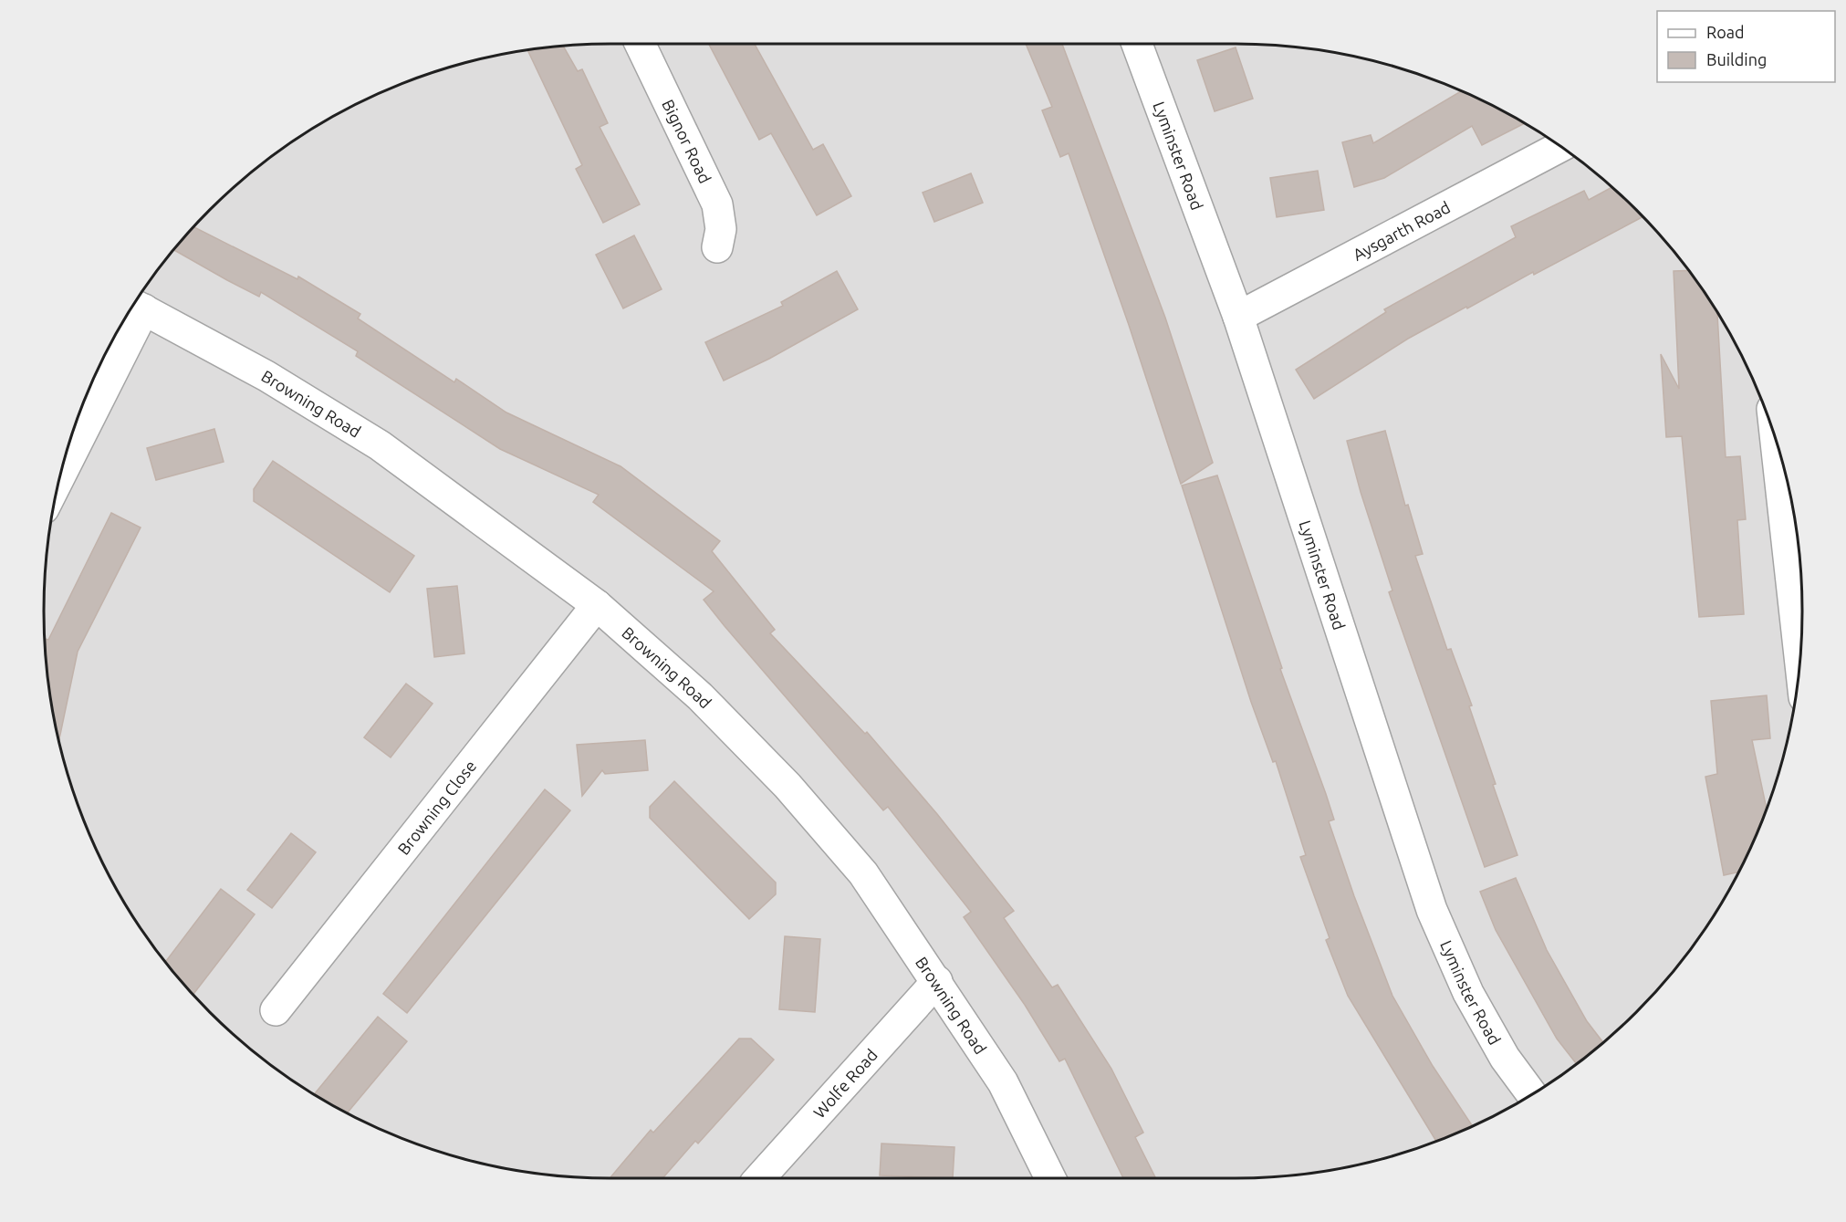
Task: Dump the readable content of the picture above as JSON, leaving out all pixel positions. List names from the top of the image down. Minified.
{"streets":{"street":["Bignor Road","Lyminster Road","Aysgarth Road","Browning Road","Browning Close","Wolfe Road"]},"crossings":[["Lyminster Road","Aysgarth Road"],["Browning Road","Browning Close"],["Browning Road","Wolfe Road"]],"legend":["Road","Building"]}
